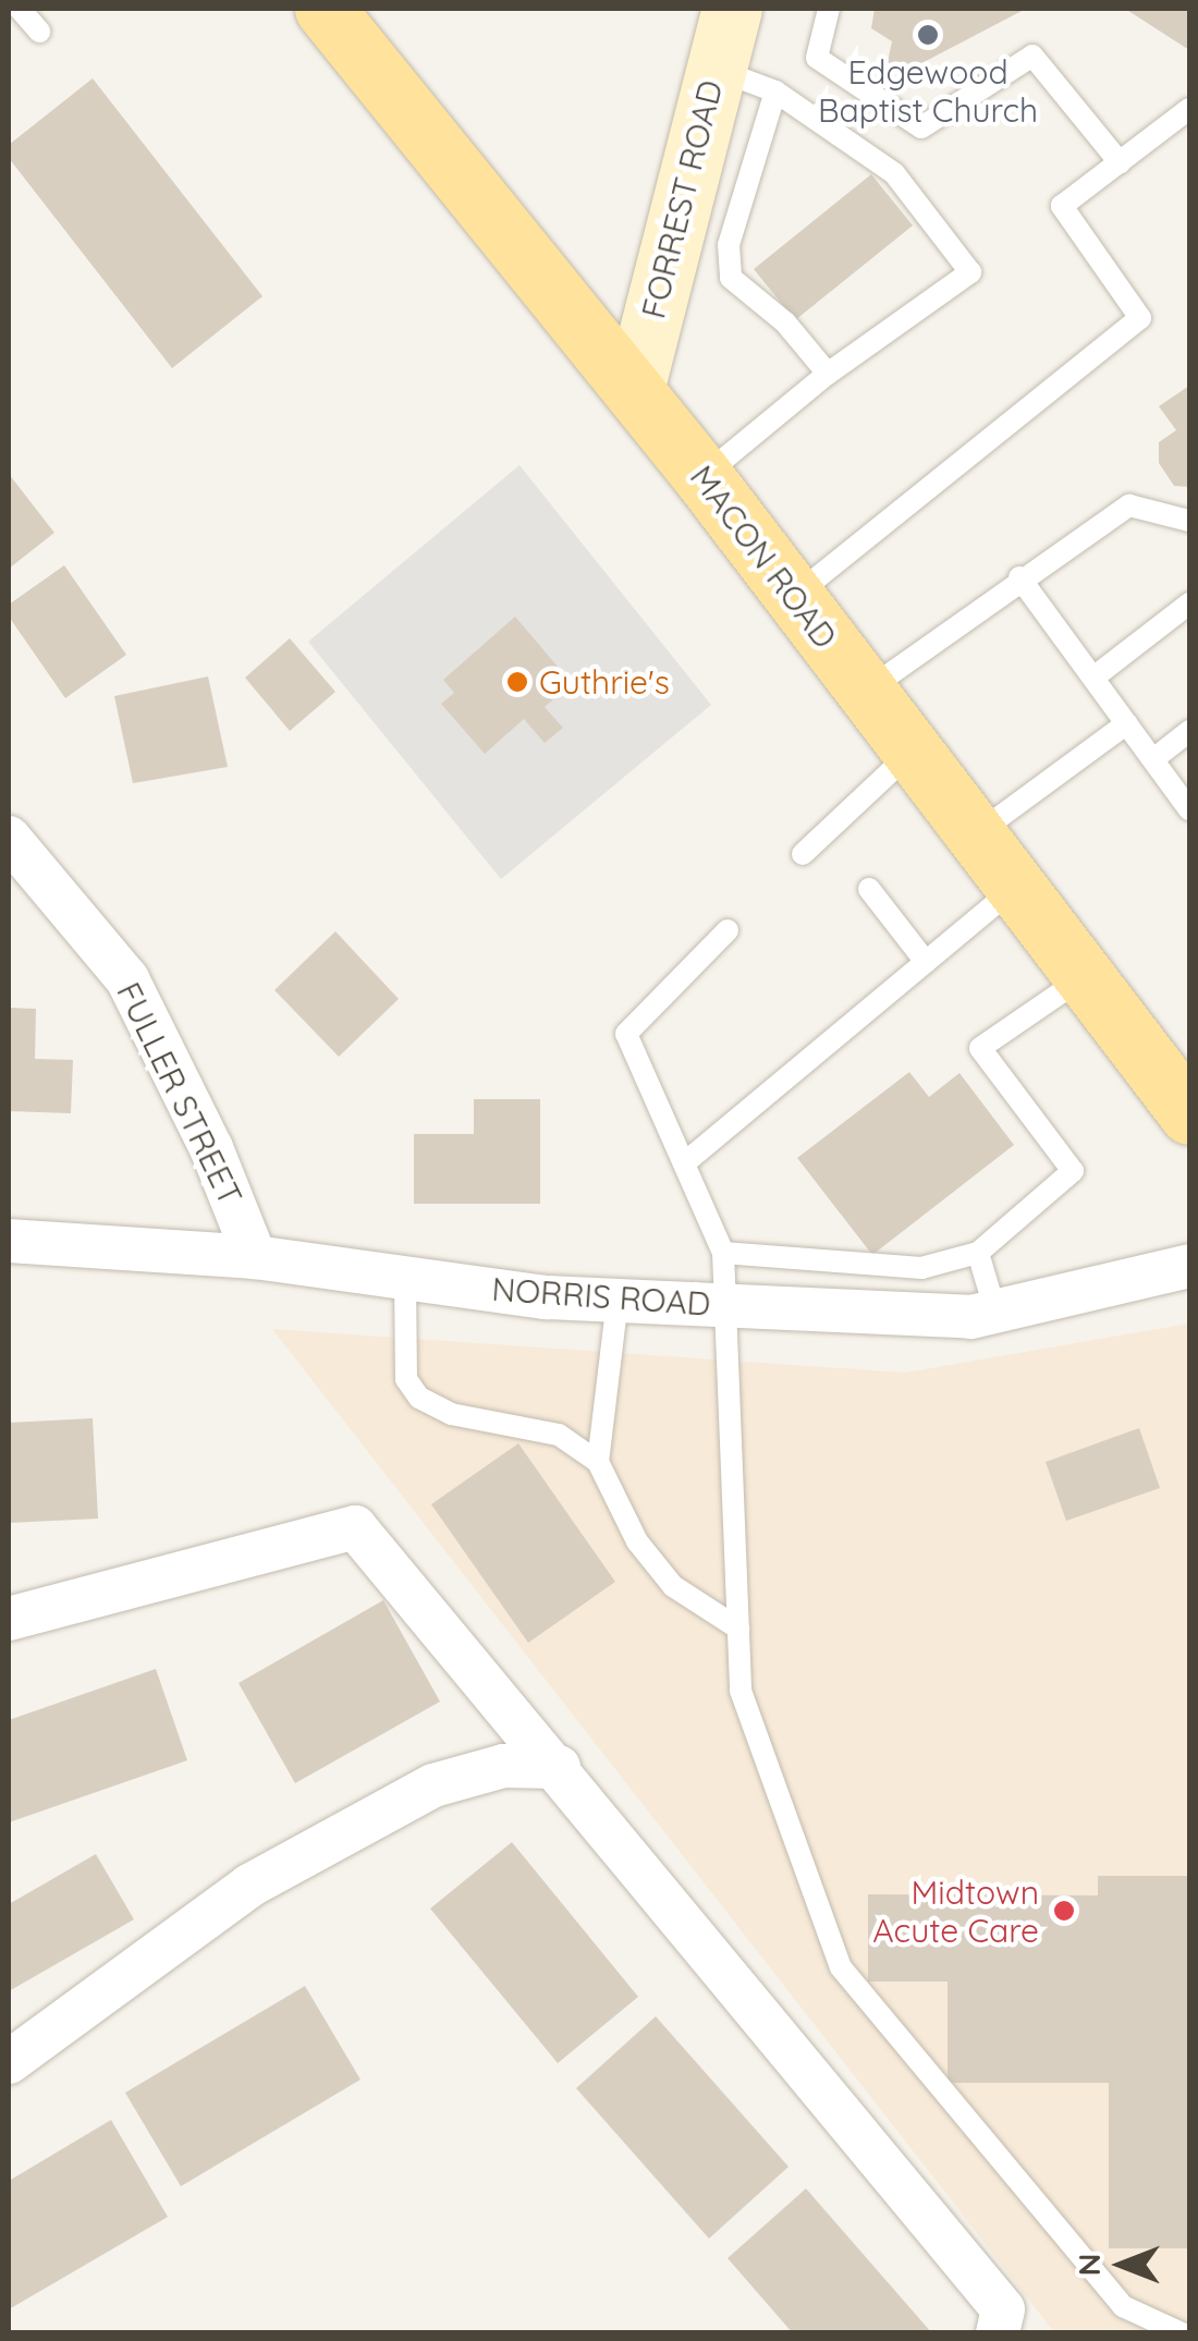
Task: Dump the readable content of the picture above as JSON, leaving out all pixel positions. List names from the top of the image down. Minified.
{"streets":{"main road":["FORREST ROAD","MACON ROAD"],"street":["FULLER STREET","NORRIS ROAD"]},"crossings":[["FORREST ROAD","MACON ROAD"],["FULLER STREET","NORRIS ROAD"]],"places":["Edgewood Baptist Church","Guthrie's","Midtown Acute Care"],"north":"left"}
